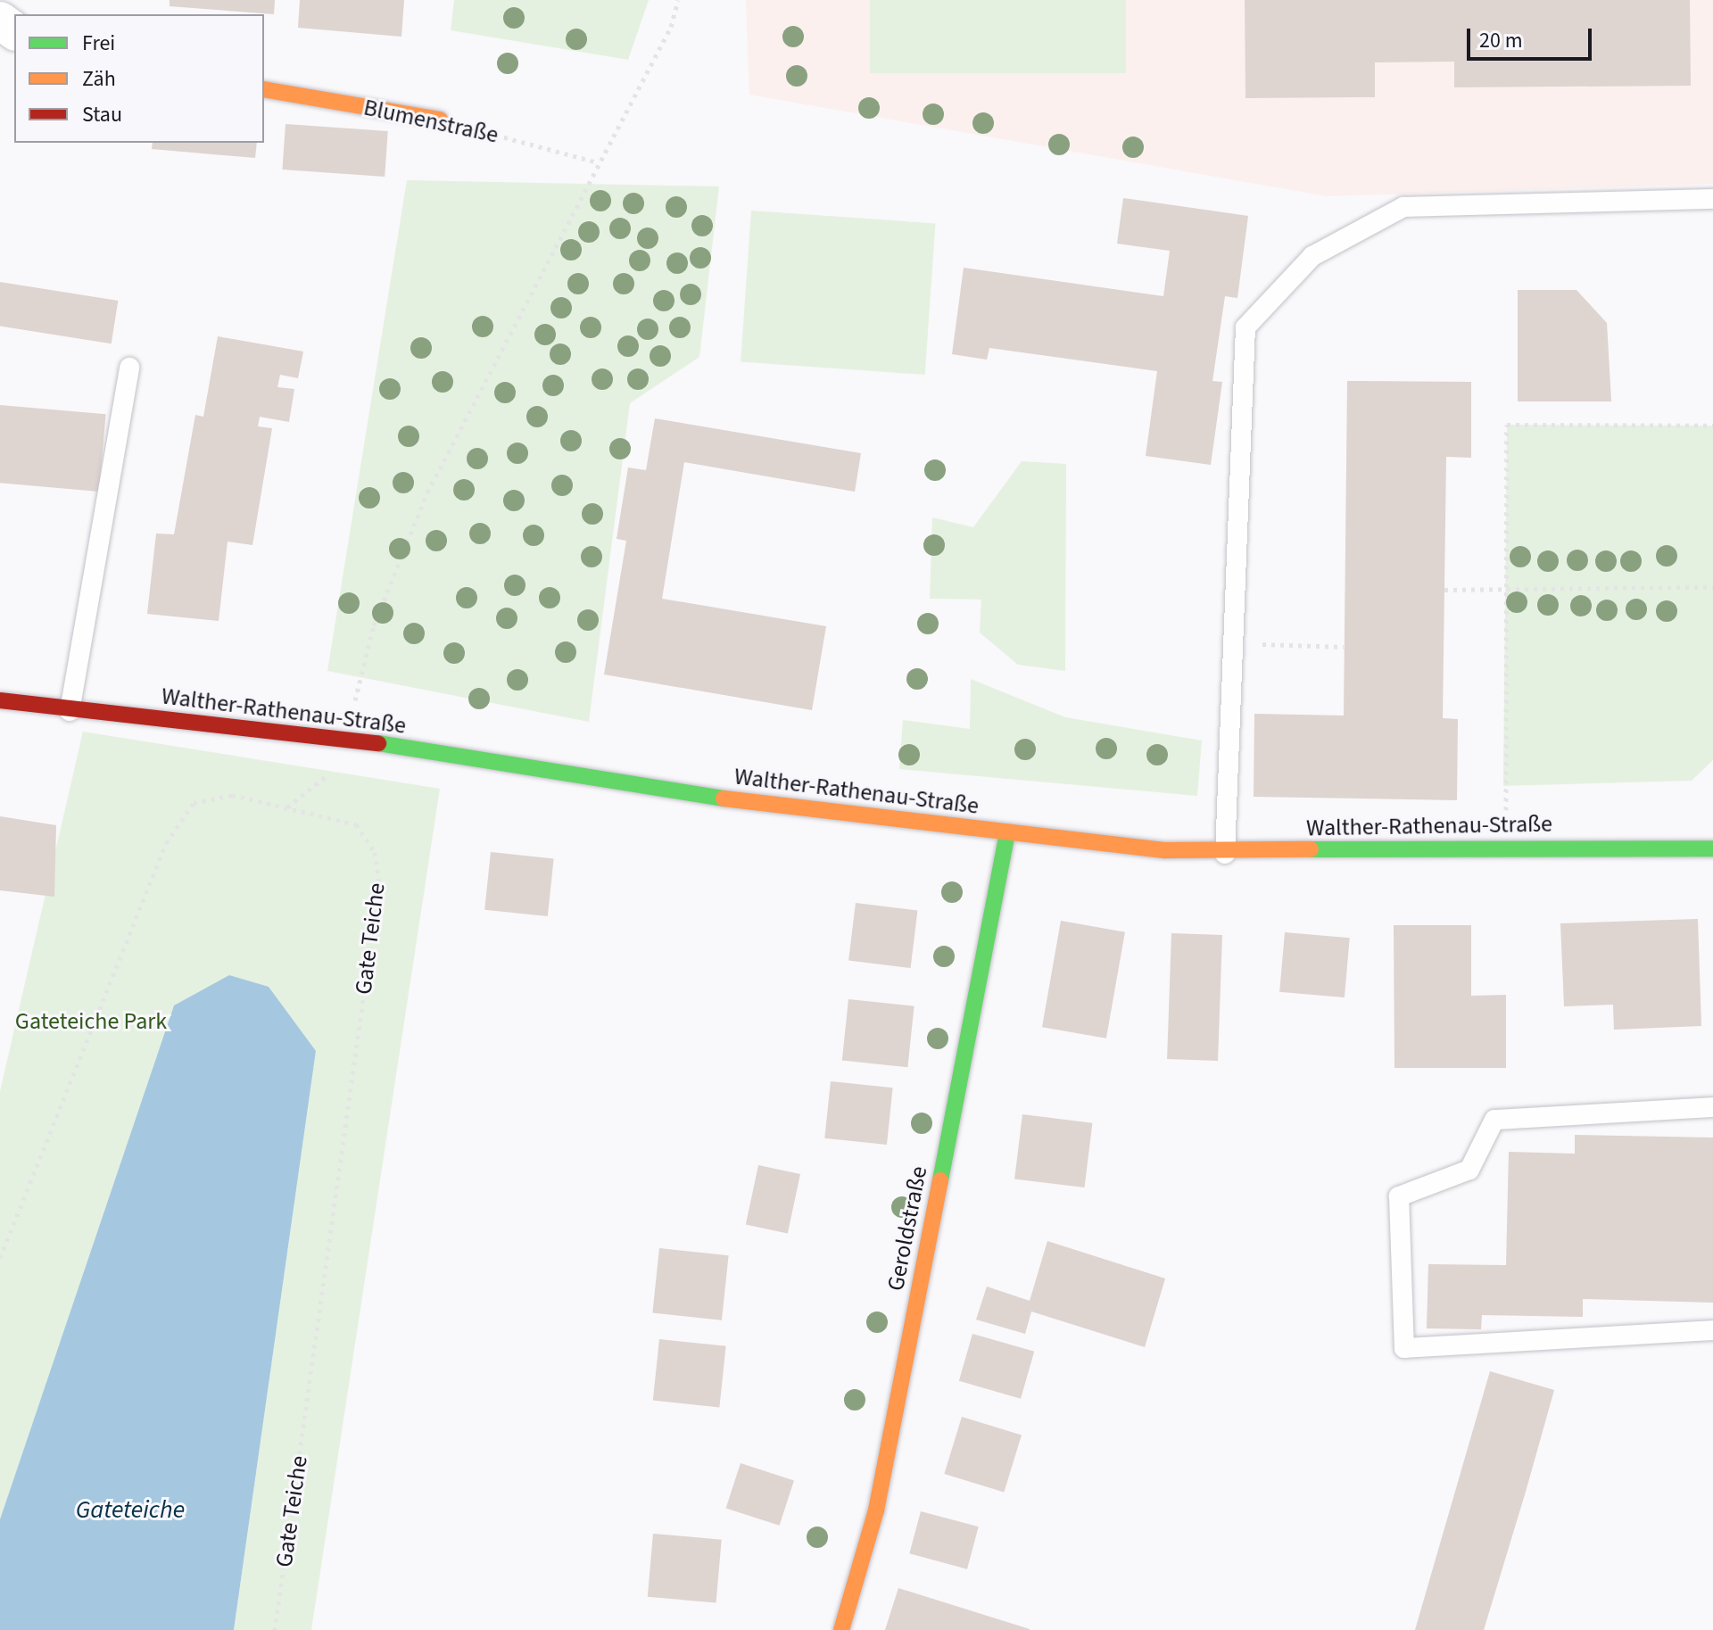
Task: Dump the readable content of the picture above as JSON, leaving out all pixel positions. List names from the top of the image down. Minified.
{"streets":{"street":["Blumenstraße","Walther-Rathenau-Straße","Geroldstraße"],"path":["Gate Teiche"]},"crossings":[["Walther-Rathenau-Straße","Geroldstraße"]],"water":["Gateteiche"],"parks":["Gateteiche Park"],"legend":["Frei","Zäh","Stau"],"scale_bar":"20 m"}
